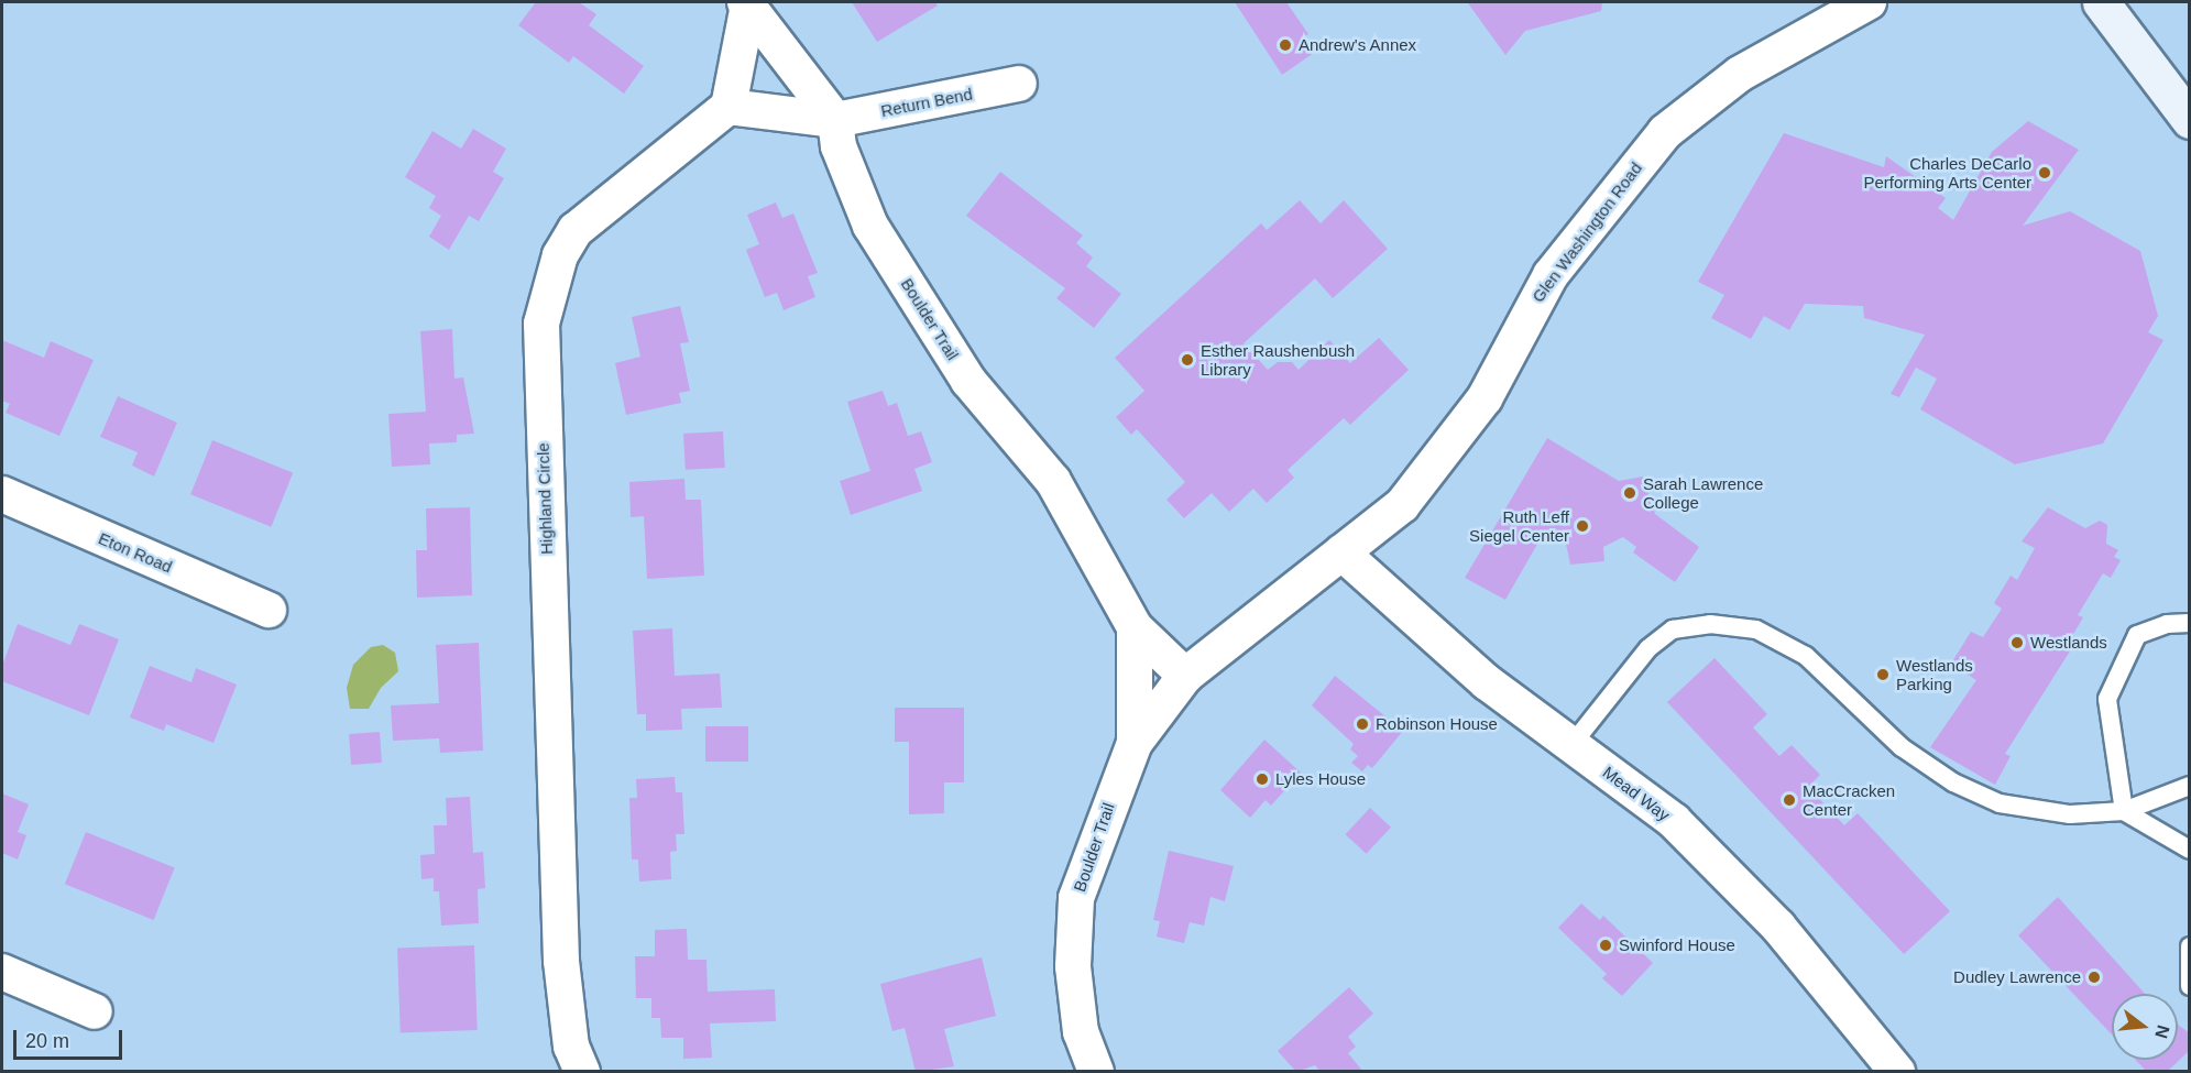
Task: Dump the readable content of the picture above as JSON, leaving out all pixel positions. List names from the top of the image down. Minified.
{"streets":{"street":["Return Bend","Glen Washington Road","Boulder Trail","Highland Circle","Eton Road","Mead Way"]},"crossings":[["Return Bend","Boulder Trail"],["Return Bend","Highland Circle"],["Glen Washington Road","Boulder Trail"],["Glen Washington Road","Mead Way"]],"places":["Andrew's Annex","Charles DeCarlo Performing Arts Center","Esther Raushenbush Library","Sarah Lawrence College","Ruth Leff Siegel Center","Westlands","Westlands Parking","Robinson House","Lyles House","MacCracken Center","Swinford House","Dudley Lawrence"],"scale_bar":"20 m","north":"right"}
